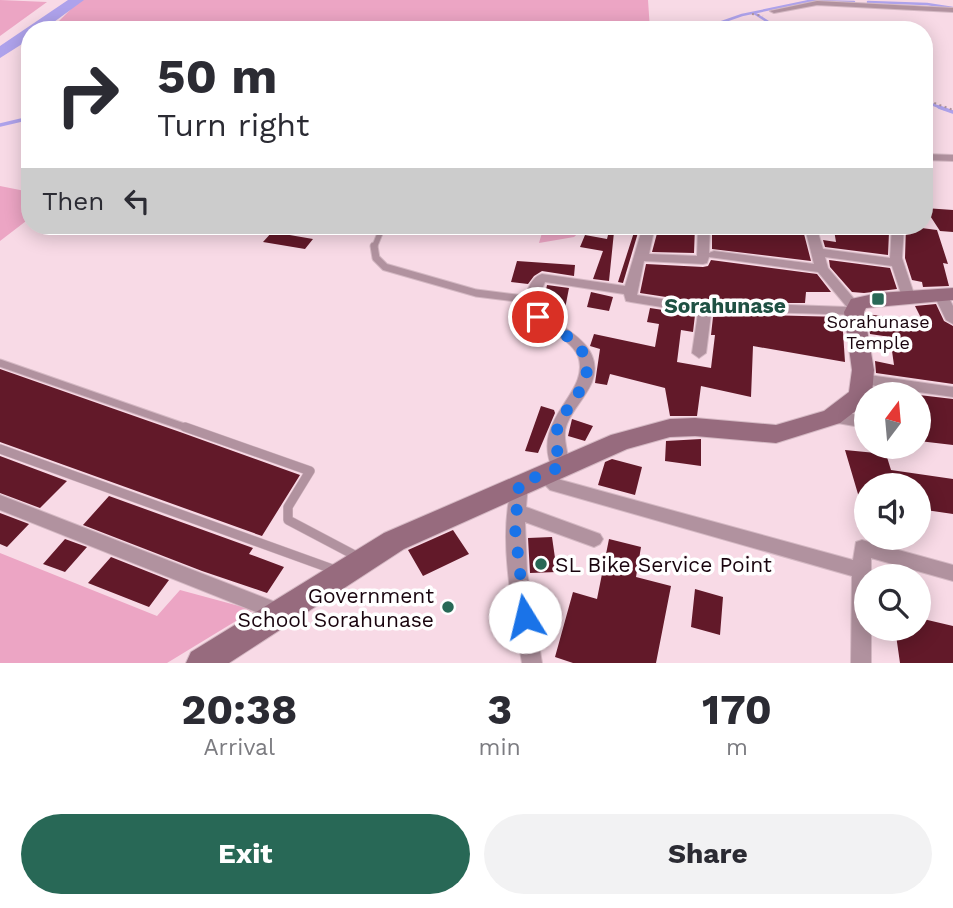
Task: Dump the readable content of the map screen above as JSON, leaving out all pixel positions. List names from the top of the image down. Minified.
{"districts":["Sorahunase"],"places":{"transit":["Sorahunase Temple"],"other":["SL Bike Service Point","Government School Sorahunase"]},"north":"top","page":{"turn":["50 m","Turn right"],"then":"Then","eta":["20:38","Arrival","3","min","170","m"],"buttons":["Exit","Share"]}}
